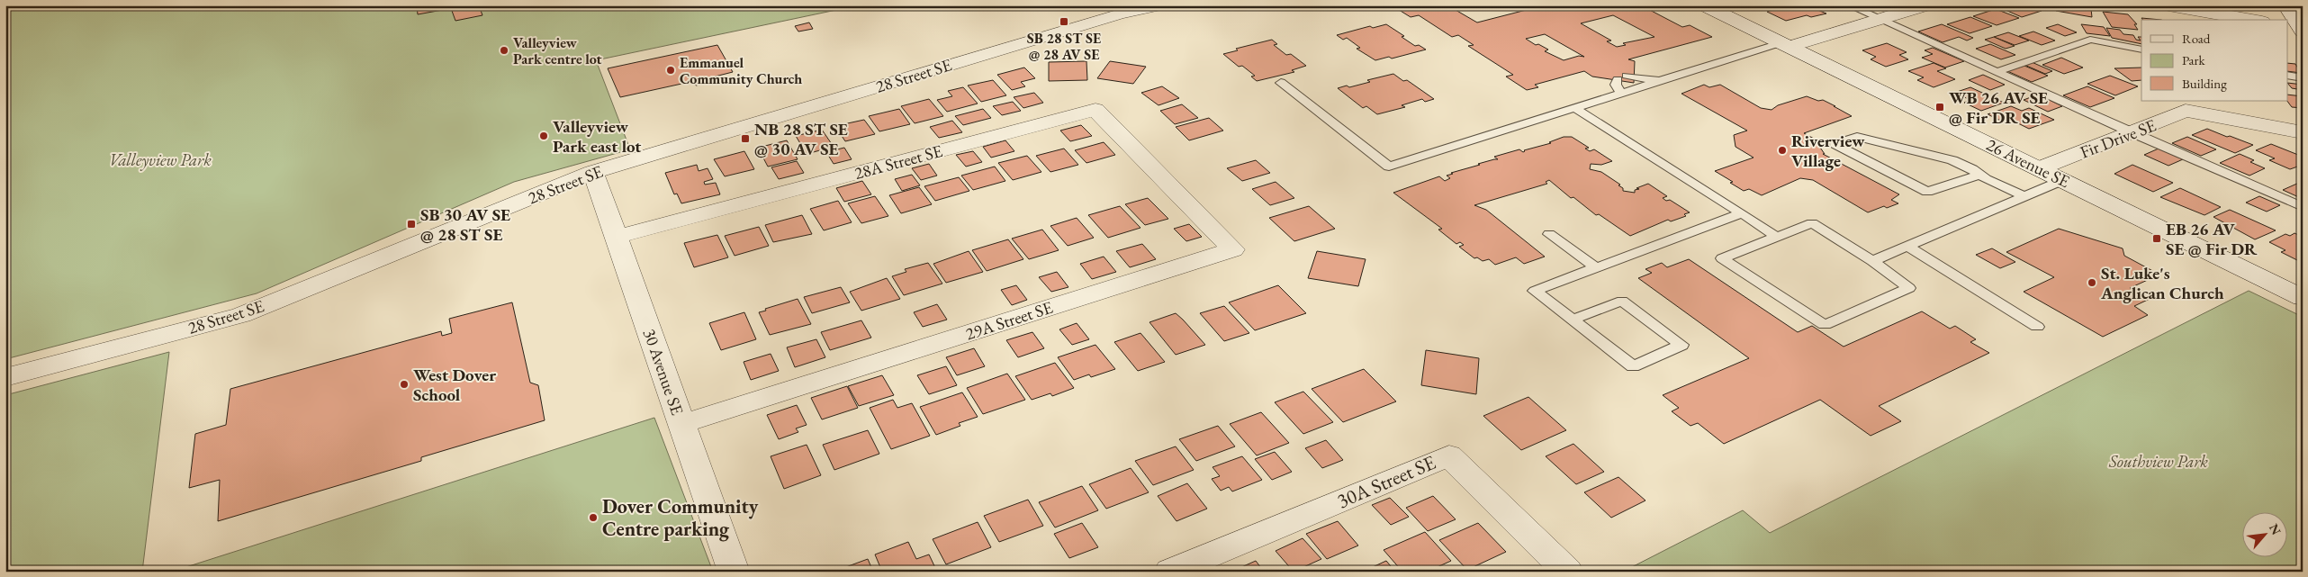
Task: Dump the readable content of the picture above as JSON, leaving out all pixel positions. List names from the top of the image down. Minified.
{"streets":{"street":["28 Street SE","Fir Drive SE","28A Street SE","26 Avenue SE","29A Street SE","30 Avenue SE","30A Street SE"]},"crossings":[["28 Street SE","30 Avenue SE"],["Fir Drive SE","26 Avenue SE"],["28A Street SE","29A Street SE"],["28A Street SE","30 Avenue SE"],["29A Street SE","30 Avenue SE"]],"parks":["Valleyview Park","Southview Park"],"places":{"transit":["SB 28 ST SE @ 28 AV SE","WB 26 AV SE @ Fir DR SE","NB 28 ST SE @ 30 AV SE","SB 30 AV SE @ 28 ST SE","EB 26 AV SE @ Fir DR"],"other":["Valleyview Park centre lot","Emmanuel Community Church","Valleyview Park east lot","Riverview Village","St. Luke's Anglican Church","West Dover School","Dover Community Centre parking"]},"legend":["Road","Park","Building"],"north":"top right"}
